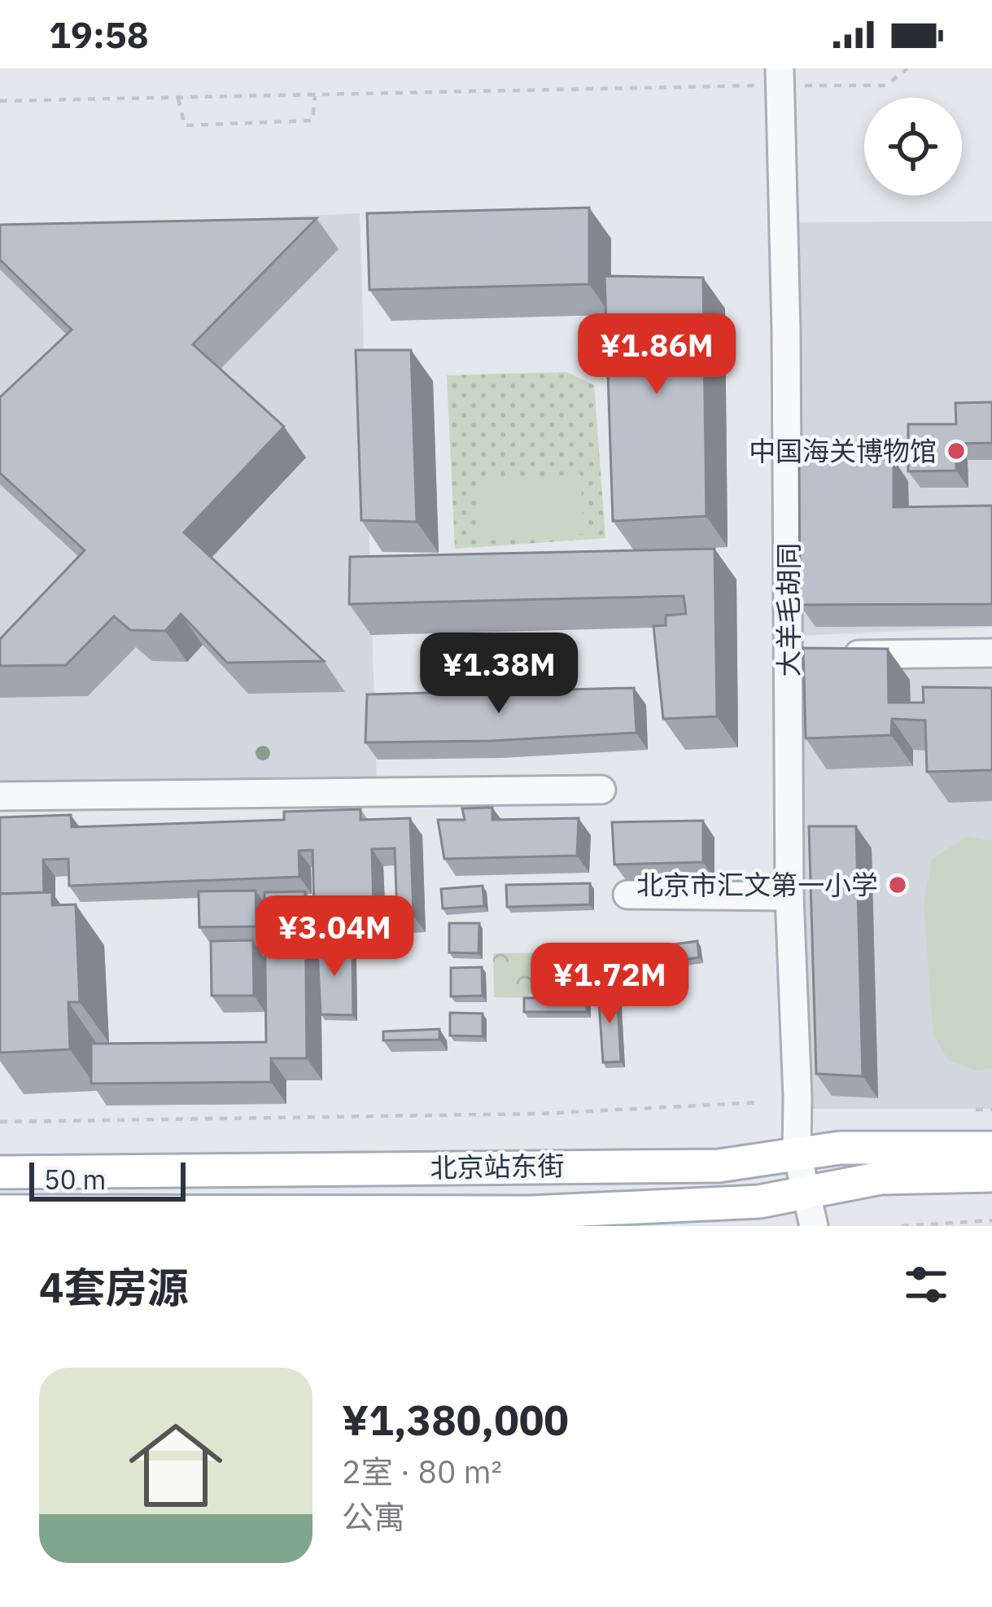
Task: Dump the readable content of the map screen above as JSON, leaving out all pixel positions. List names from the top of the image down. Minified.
{"streets":{"main road":["北京站东街"],"street":["大羊毛胡同"]},"crossings":[["大羊毛胡同","北京站东街"]],"places":["中国海关博物馆","北京市汇文第一小学"],"scale_bar":"50 m","page":{"status":"19:58","price":["¥1.86M","¥1.38M","¥3.04M","¥1.72M"],"scale":"50 m","heading":"4套房源","list":[{"name":"¥1,380,000","note":"2室 · 80 m² · 公寓"}]}}
